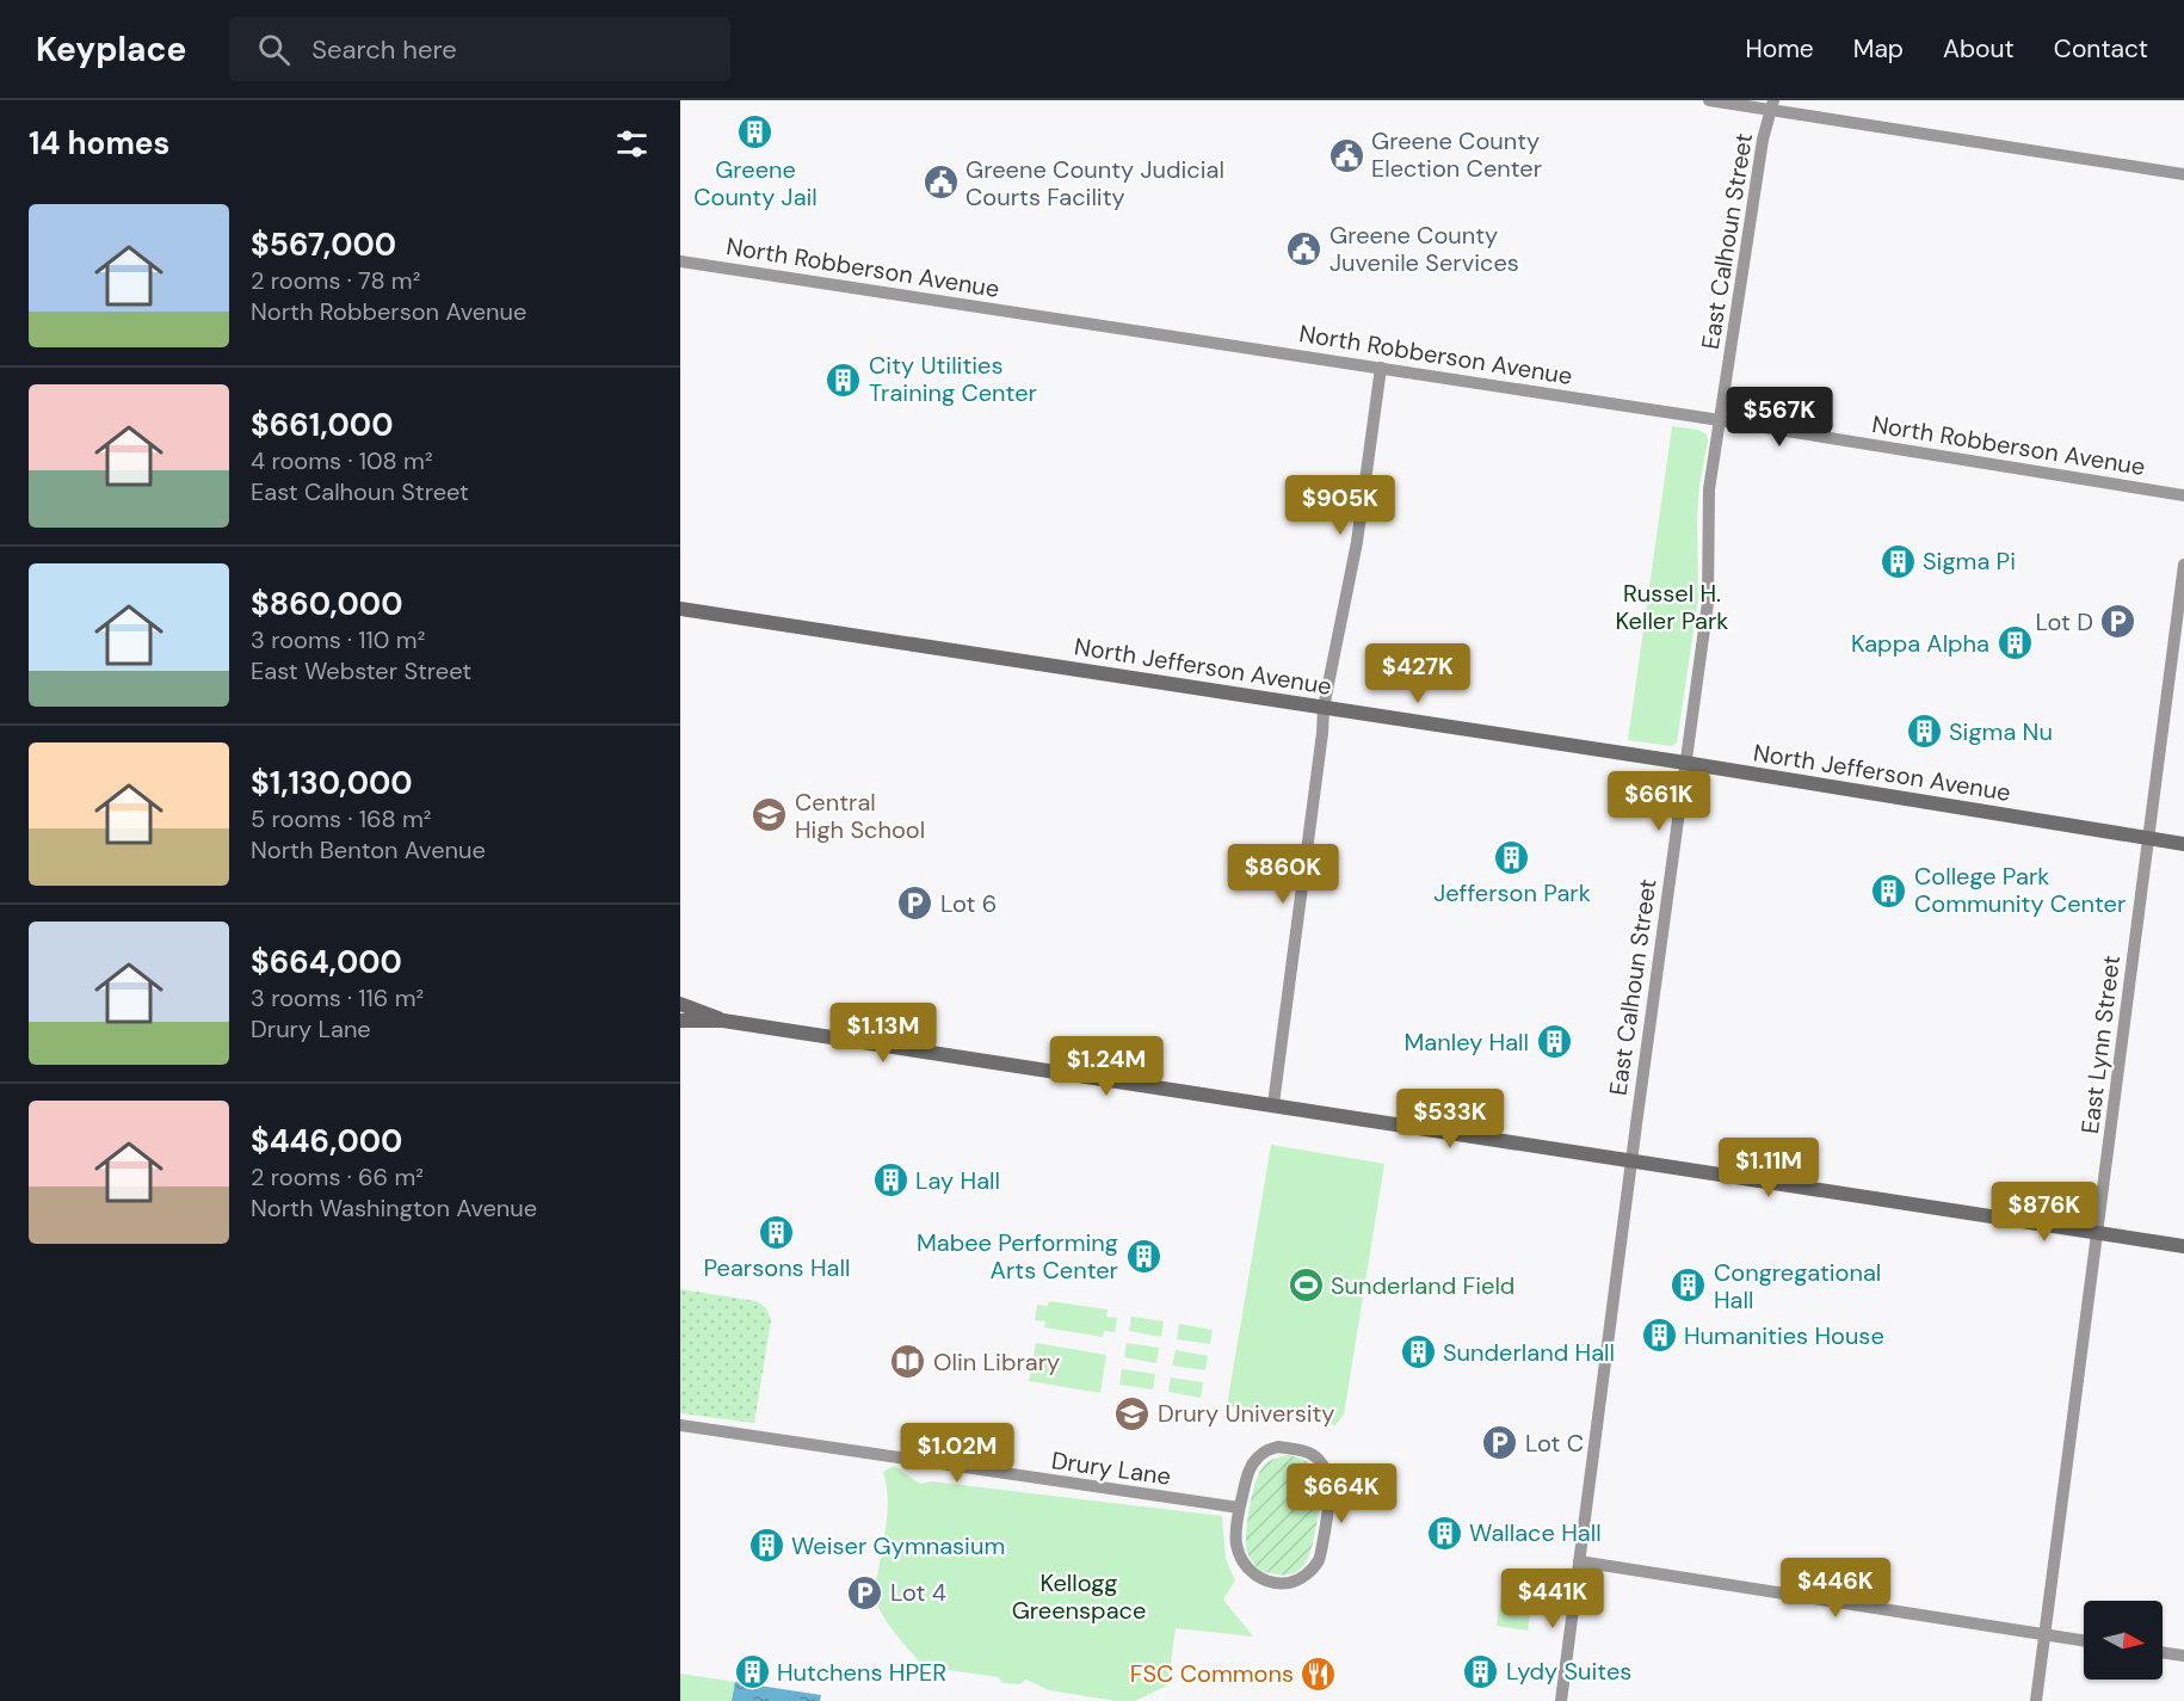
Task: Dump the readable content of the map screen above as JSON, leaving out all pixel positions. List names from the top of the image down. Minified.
{"streets":{"main road":["North Jefferson Avenue"],"street":["East Calhoun Street","North Robberson Avenue","East Lynn Street","Drury Lane"]},"crossings":[["East Calhoun Street","North Robberson Avenue"],["East Calhoun Street","North Jefferson Avenue"],["North Jefferson Avenue","East Lynn Street"]],"parks":["Russel H. Keller Park","Kellogg Greenspace"],"places":{"building":["Greene County Jail","City Utilities Training Center","Sigma Pi","Kappa Alpha","Sigma Nu","Jefferson Park","College Park Community Center","Manley Hall","Lay Hall","Pearsons Hall","Mabee Performing Arts Center","Congregational Hall","Humanities House","Sunderland Hall","Wallace Hall","Weiser Gymnasium","Lydy Suites","Hutchens HPER"],"public building":["Greene County Election Center","Greene County Judicial Courts Facility","Greene County Juvenile Services"],"parking":["Lot D","Lot 6","Lot C","Lot 4"],"school or university":["Central High School","Drury University"],"sports":["Sunderland Field"],"library":["Olin Library"],"restaurant":["FSC Commons"]},"north":"right","page":{"header":"Keyplace","search":"Search here","nav":["Home","Map","About","Contact"],"heading":"14 homes","list":[{"name":"$567,000","note":"2 rooms · 78 m² · North Robberson Avenue"},{"name":"$661,000","note":"4 rooms · 108 m² · East Calhoun Street"},{"name":"$860,000","note":"3 rooms · 110 m² · East Webster Street"},{"name":"$1,130,000","note":"5 rooms · 168 m² · North Benton Avenue"},{"name":"$664,000","note":"3 rooms · 116 m² · Drury Lane"},{"name":"$446,000","note":"2 rooms · 66 m² · North Washington Avenue"}],"price":["$567K","$905K","$427K","$661K","$860K","$1.13M","$1.24M","$533K","$1.11M","$876K","$1.02M","$664K","$446K","$441K"]}}
